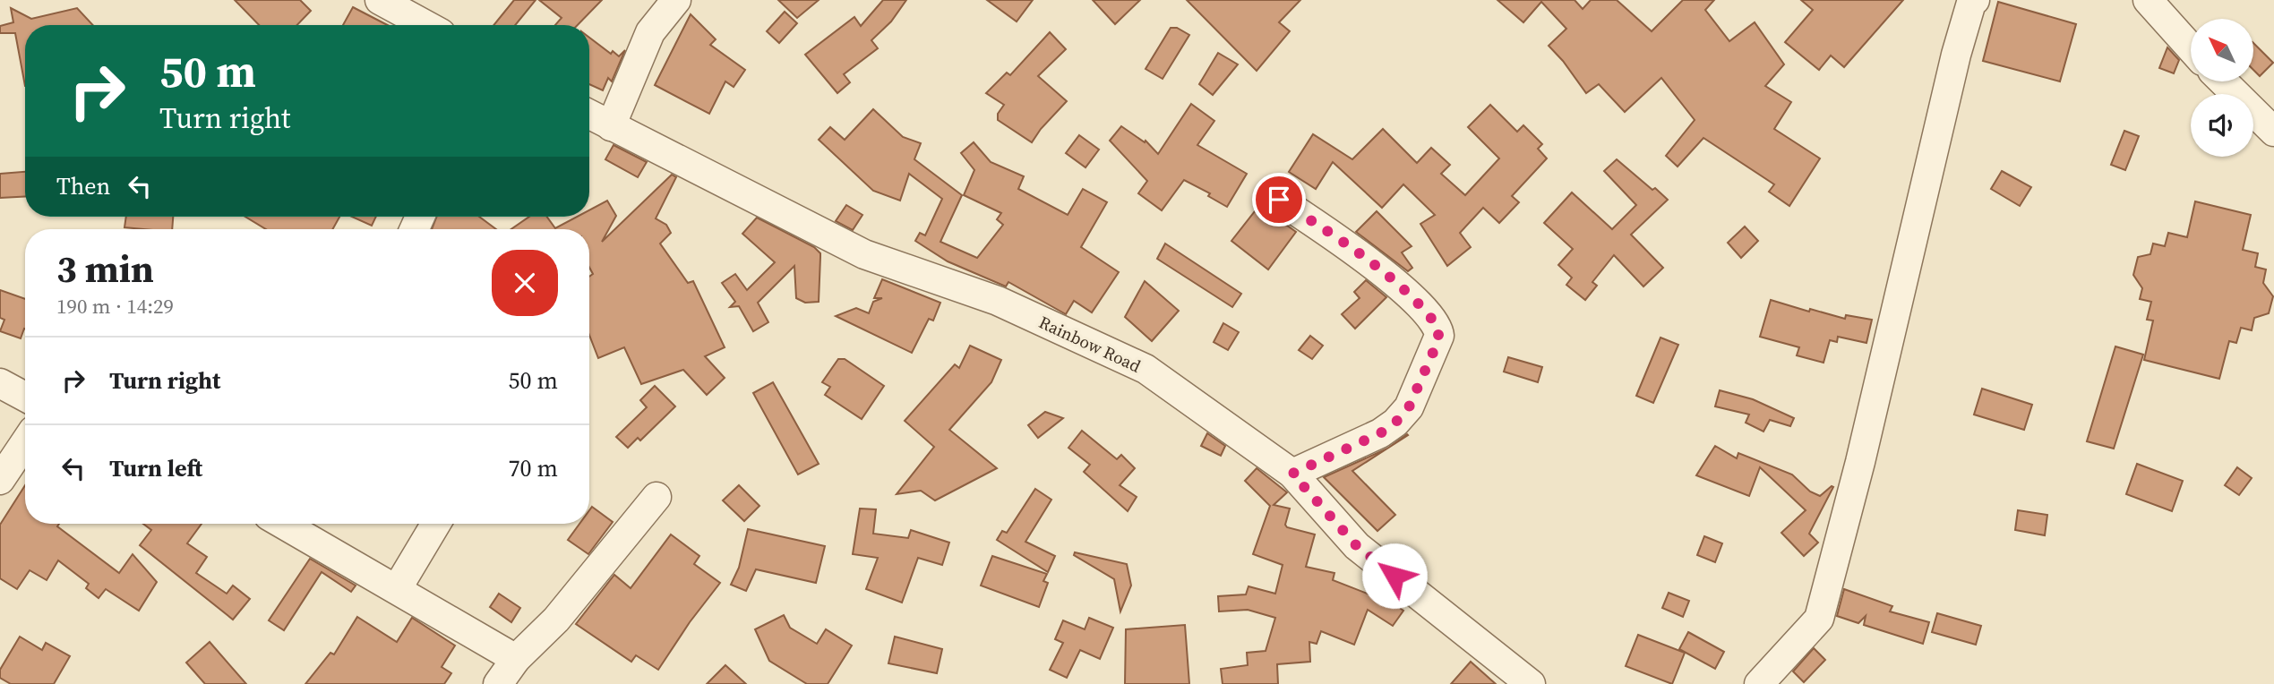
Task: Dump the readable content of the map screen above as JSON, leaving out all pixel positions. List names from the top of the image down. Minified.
{"streets":{"street":["Rainbow Road"]},"north":"top left","page":{"turn":["50 m","Turn right"],"then":"Then","heading":["3 min","190 m · 14:29"],"list":[{"name":"Turn right","value":"50 m"},{"name":"Turn left","value":"70 m"}]}}
